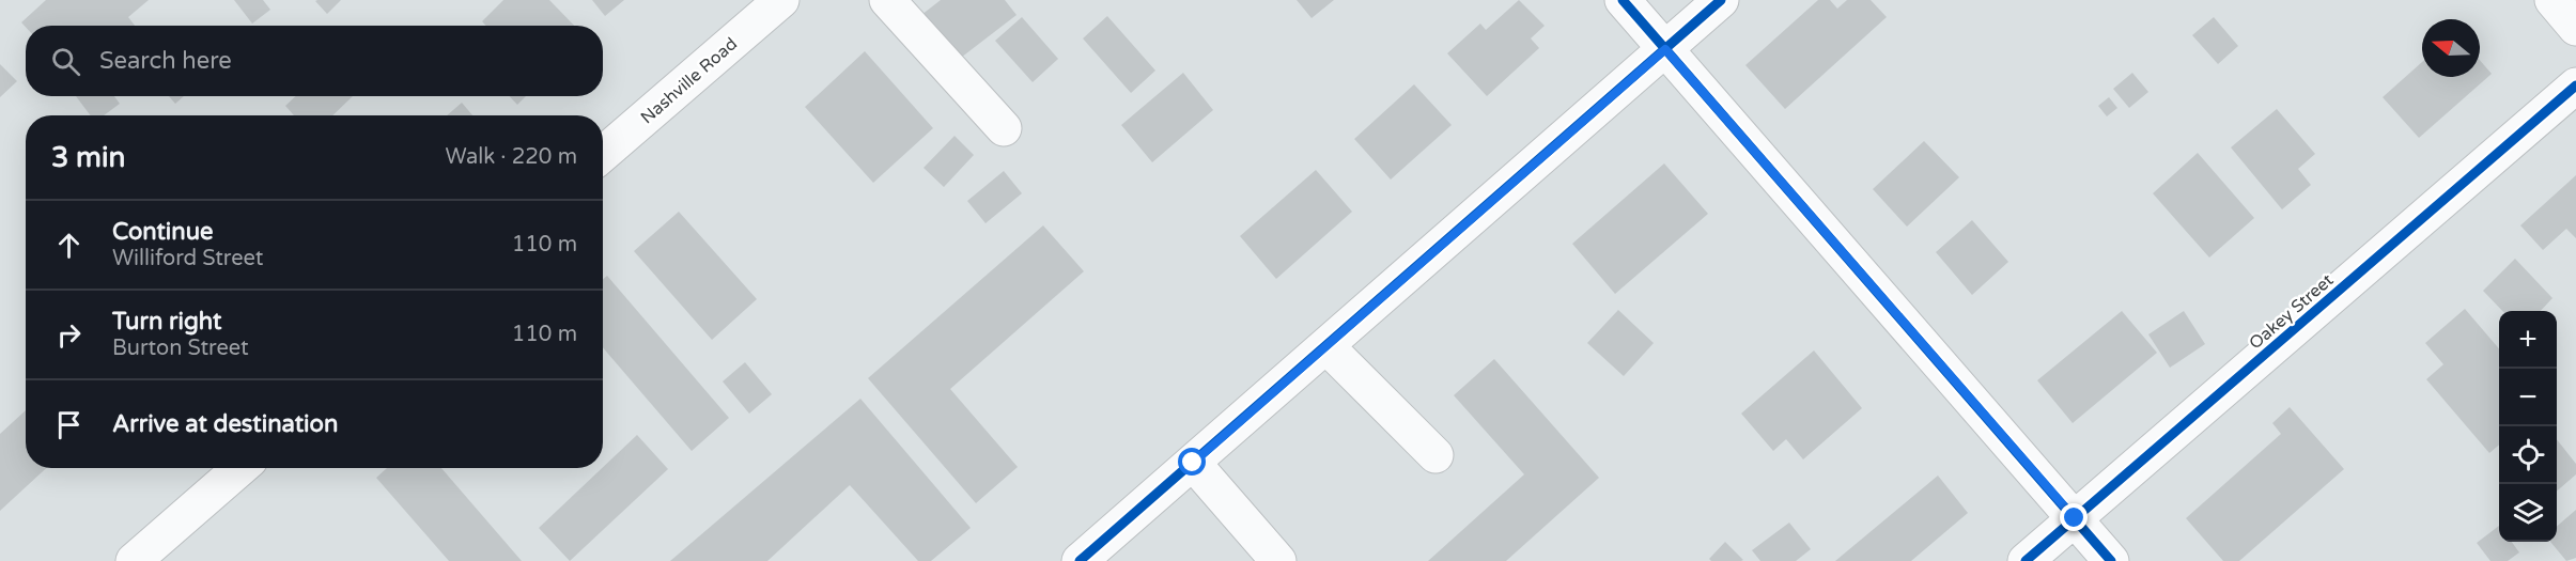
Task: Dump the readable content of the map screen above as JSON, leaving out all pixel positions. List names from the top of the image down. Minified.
{"streets":{"street":["Nashville Road","Oakey Street"]},"north":"left","page":{"search":"Search here","heading":["3 min","Walk · 220 m"],"list":[["Continue","Williford Street","110 m"],["Turn right","Burton Street","110 m"],"Arrive at destination"],"map_buttons":["+","−"]}}
